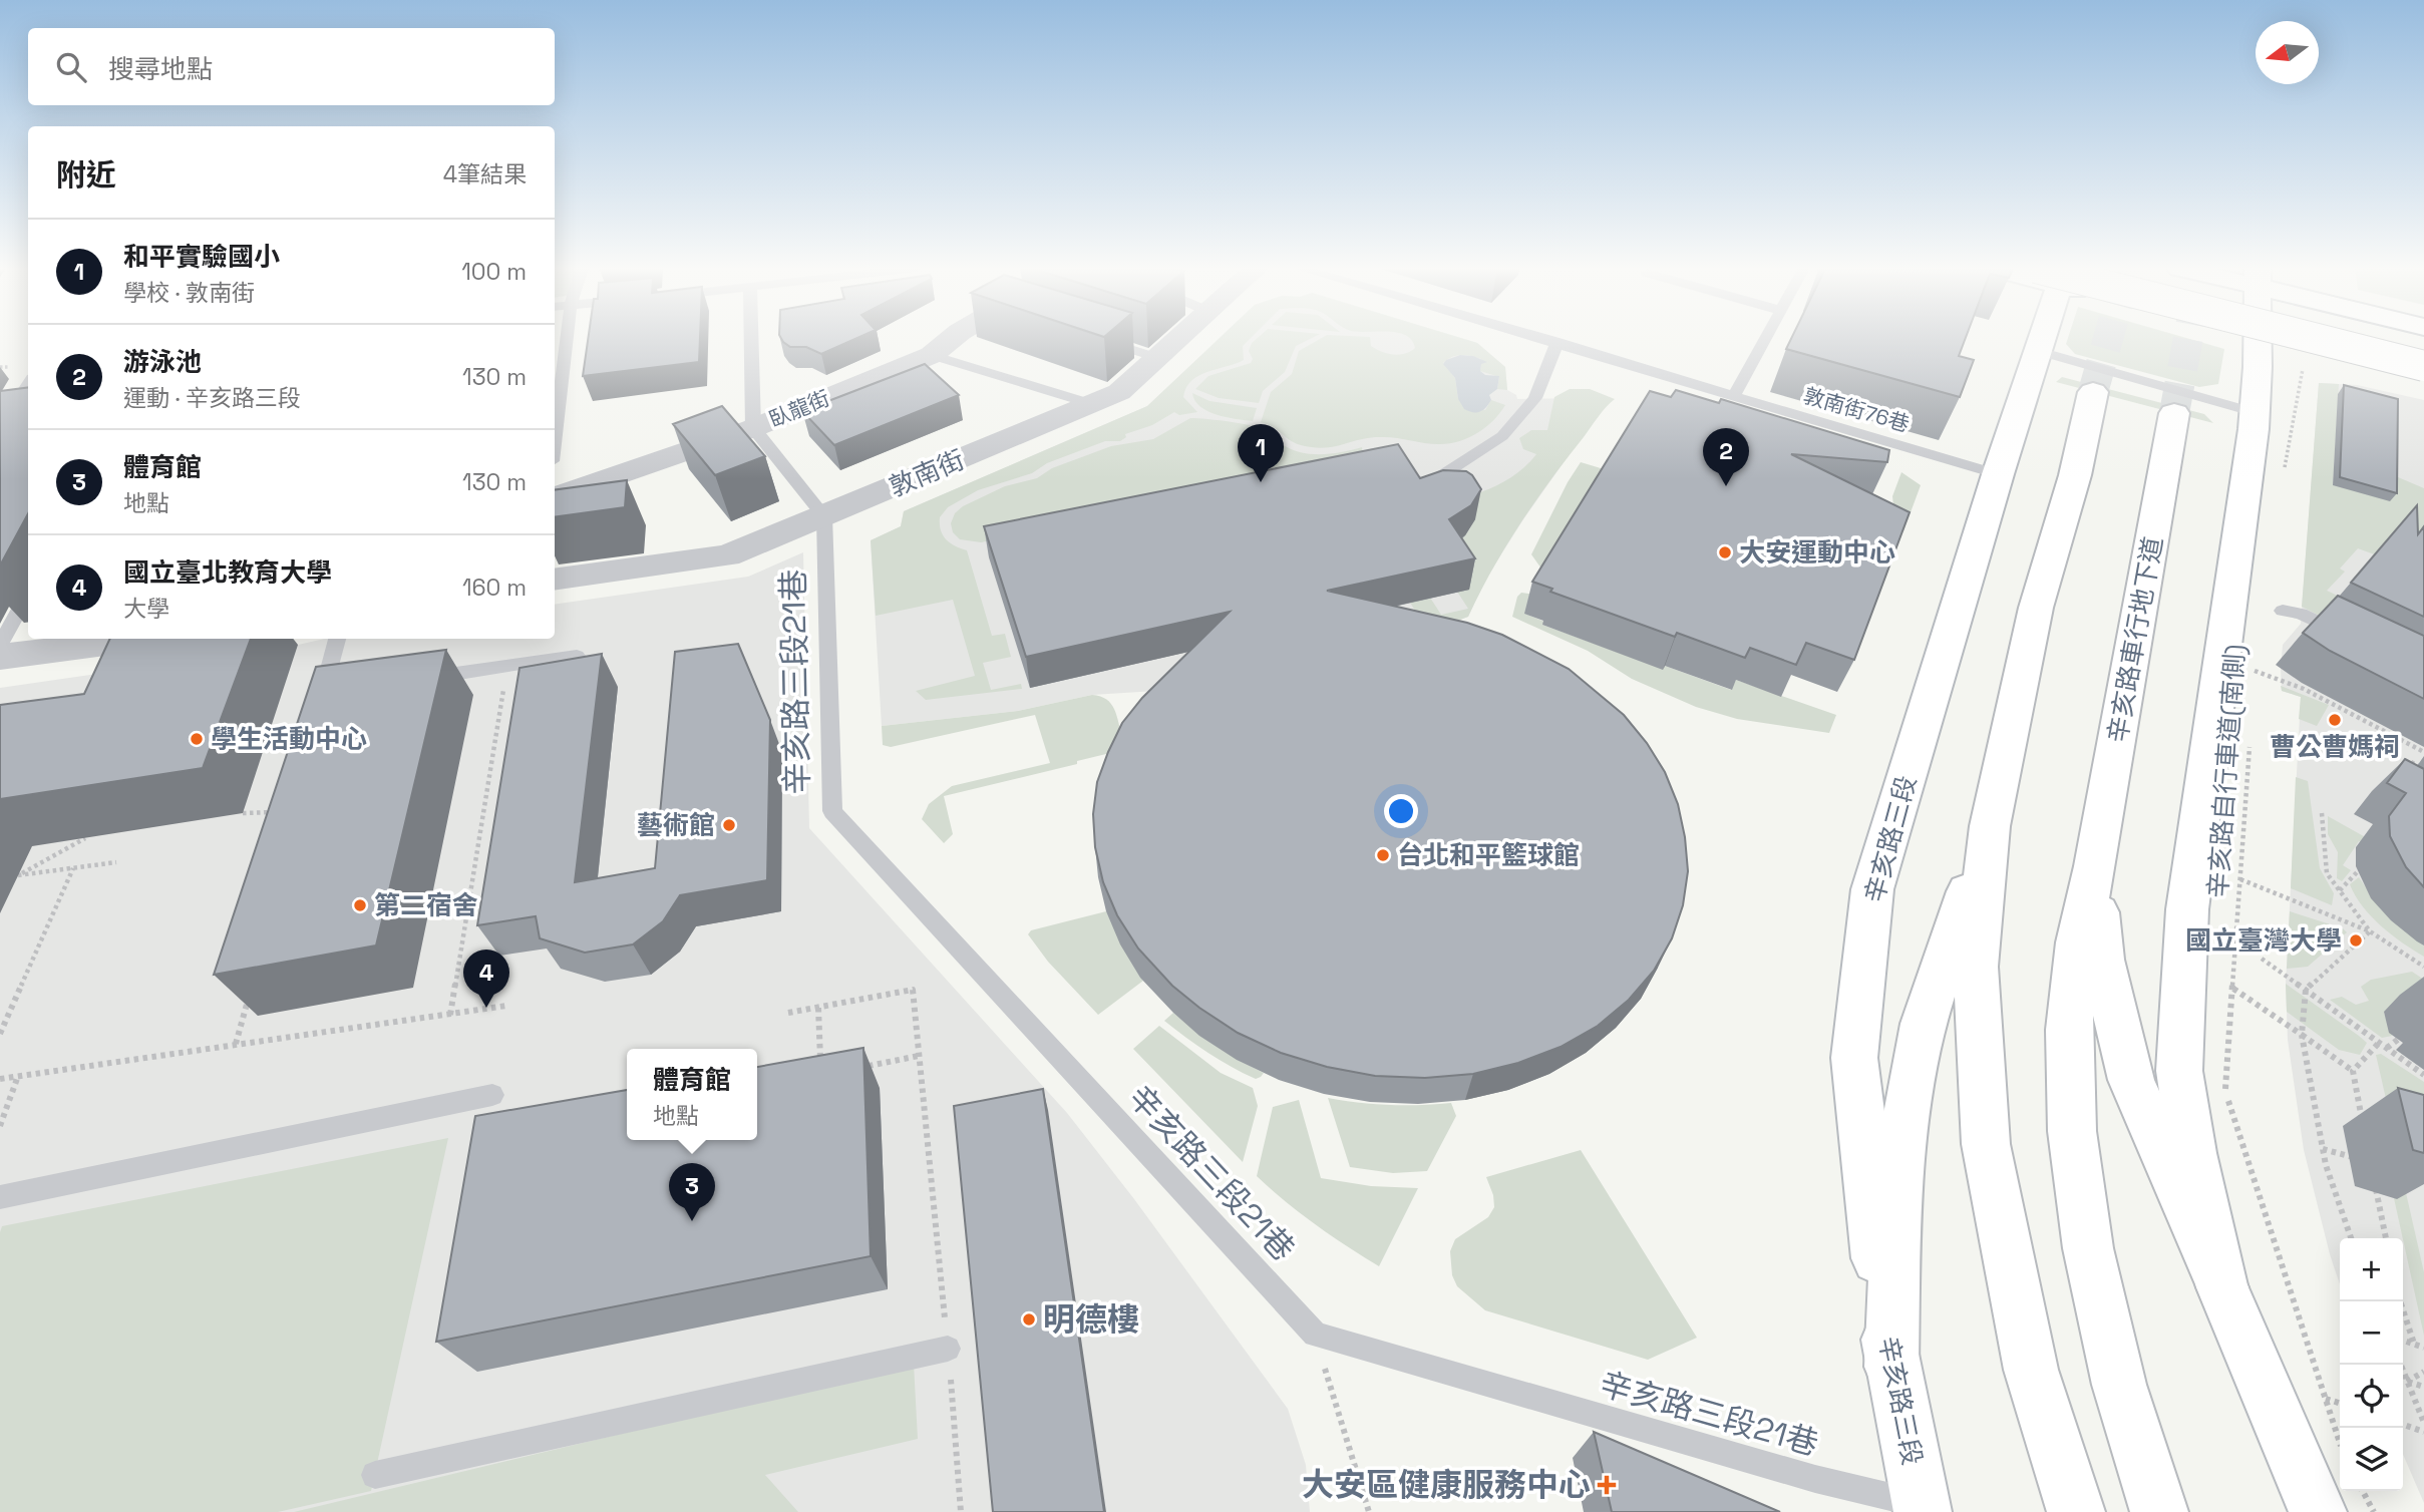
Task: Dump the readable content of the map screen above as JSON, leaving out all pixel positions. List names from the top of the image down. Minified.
{"streets":{"main road":["辛亥路車行地下道","辛亥路三段"],"street":["臥龍街","敦南街"],"lane":["敦南街76巷","辛亥路三段21巷"],"path":["辛亥路自行車道(南側)"]},"crossings":[["敦南街76巷","辛亥路三段"],["敦南街","辛亥路三段21巷"],["辛亥路三段21巷","辛亥路三段"]],"places":{"other":["大安運動中心","曹公曹媽祠","學生活動中心","藝術館","台北和平籃球館","第二宿舍","國立臺灣大學","明德樓"],"health":["大安區健康服務中心"]},"north":"left","page":{"search":"搜尋地點","heading":["附近","4筆結果"],"list":[{"mark":"1","name":"和平實驗國小","note":"學校 · 敦南街","value":"100 m"},{"mark":"2","name":"游泳池","note":"運動 · 辛亥路三段","value":"130 m"},{"mark":"3","name":"體育館","note":"地點","value":"130 m"},{"mark":"4","name":"國立臺北教育大學","note":"大學","value":"160 m"}],"pins":["1","2","4","3"],"popup":["體育館","地點"],"map_buttons":["+","−"]}}
